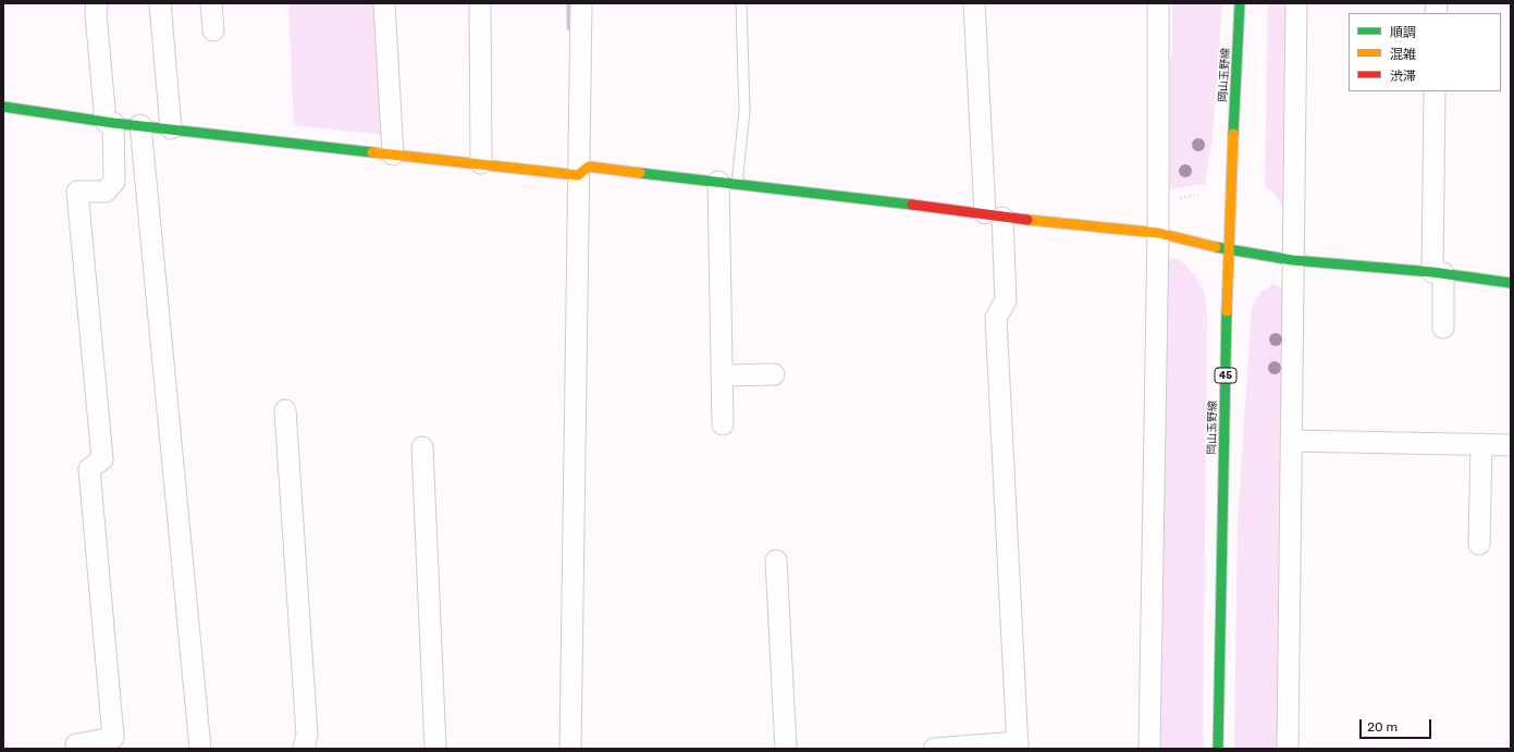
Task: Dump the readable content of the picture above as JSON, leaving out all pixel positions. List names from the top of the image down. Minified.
{"streets":{"street":["岡山玉野線","45"]},"legend":["順調","混雑","渋滞"],"scale_bar":"20 m"}
